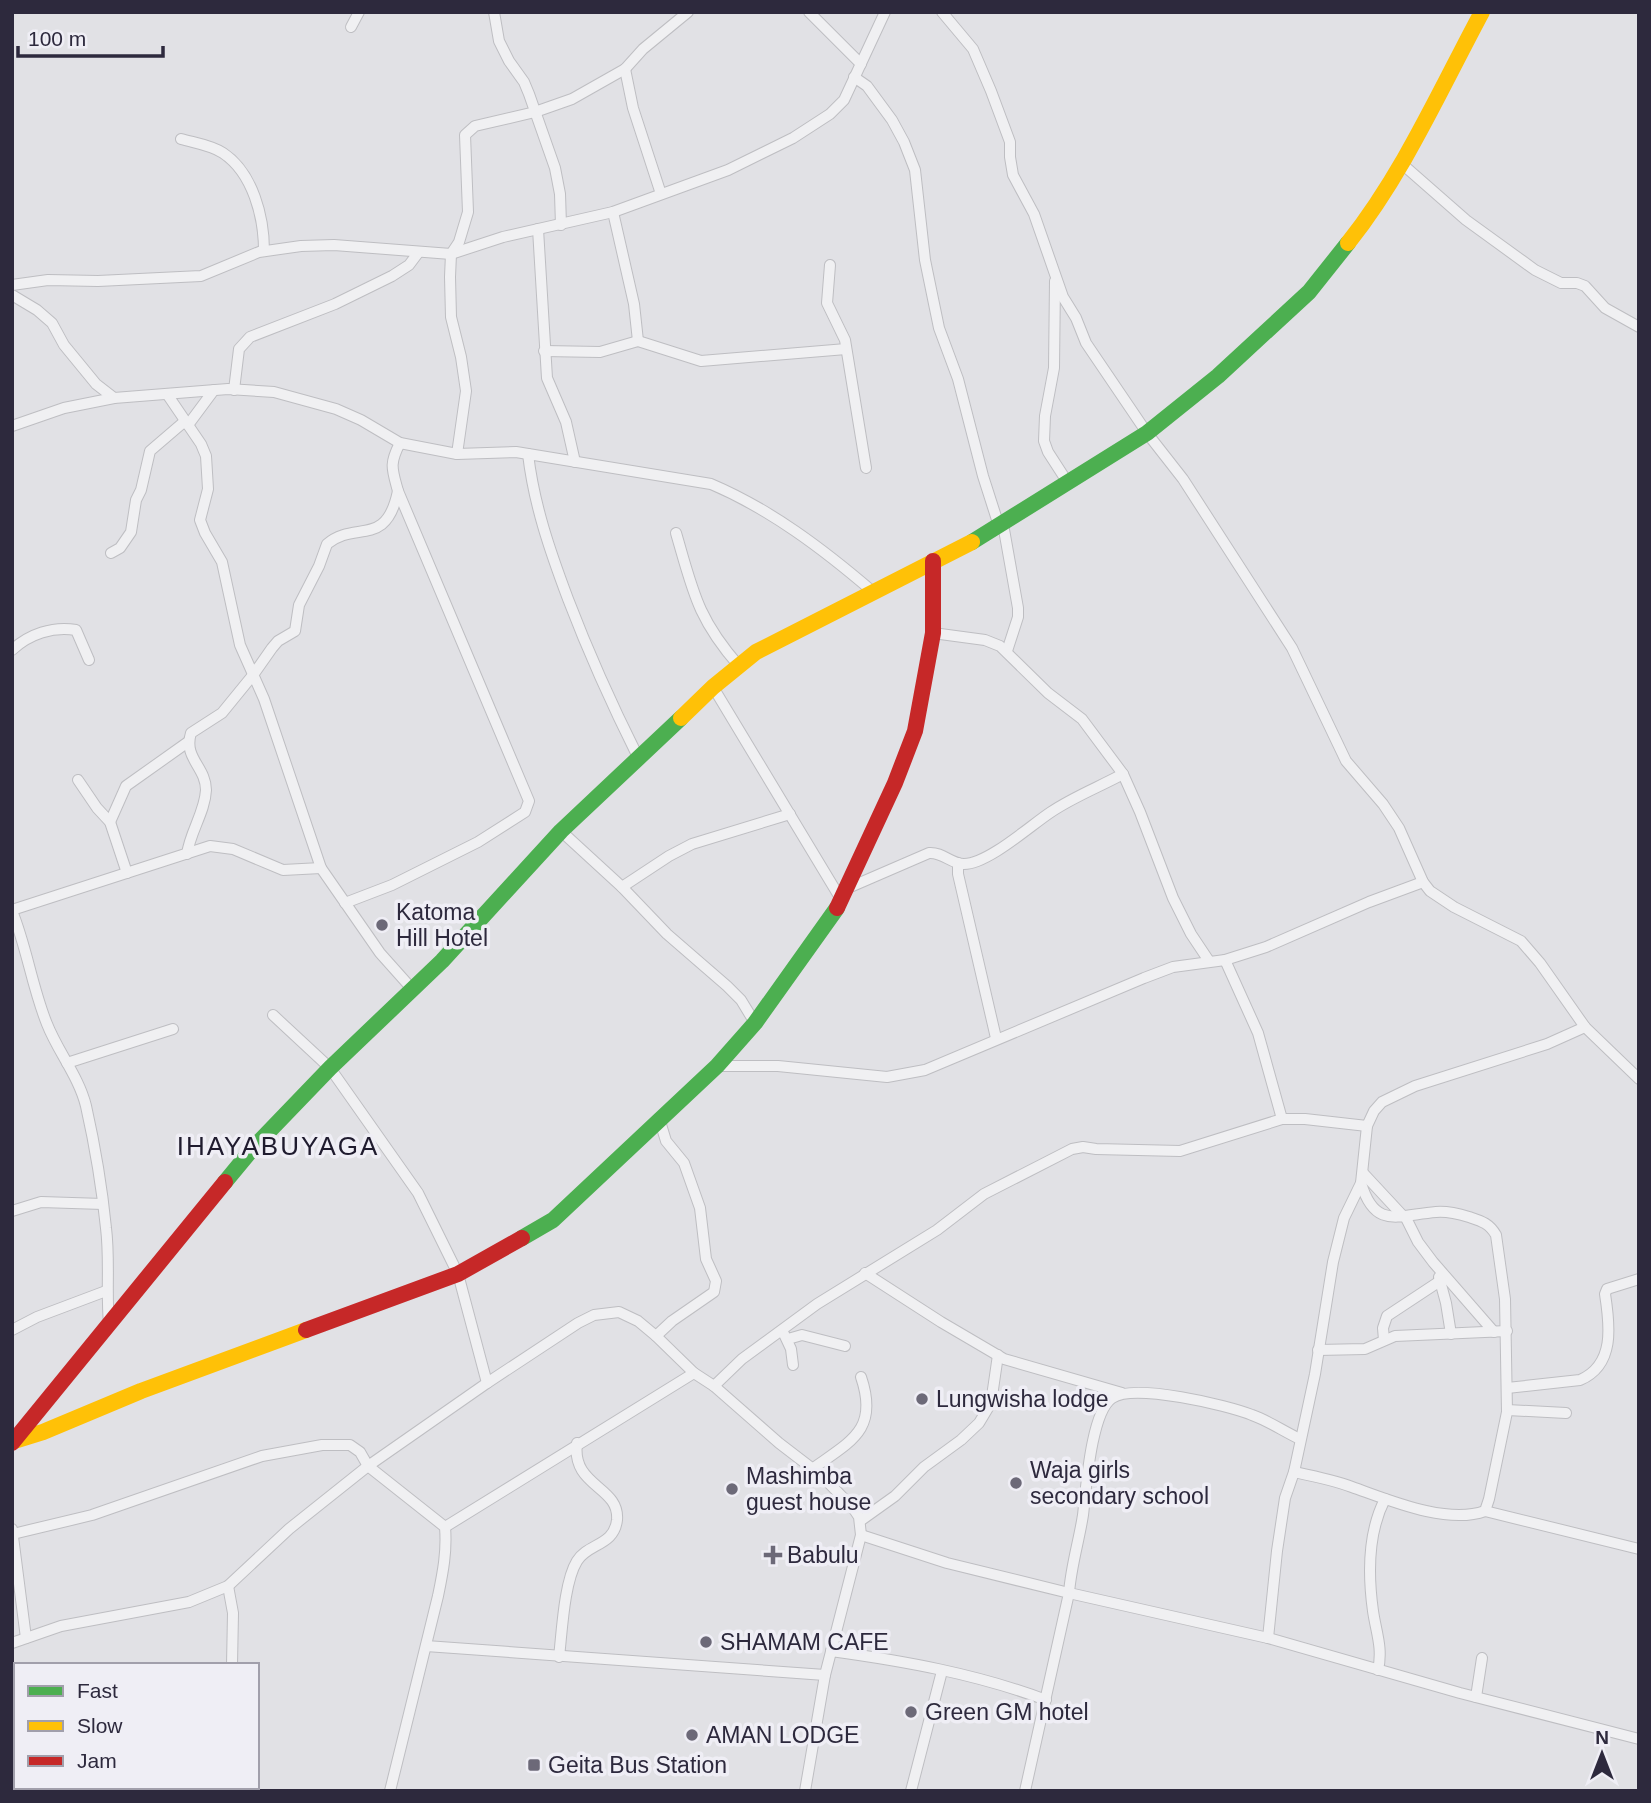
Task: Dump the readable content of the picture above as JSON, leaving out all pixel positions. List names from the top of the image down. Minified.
{"districts":["IHAYABUYAGA"],"places":{"other":["Katoma Hill Hotel","Lungwisha lodge","Waja girls secondary school","Mashimba guest house","SHAMAM CAFE","Green GM hotel","AMAN LODGE"],"health":["Babulu"],"transit":["Geita Bus Station"]},"legend":["Fast","Slow","Jam"],"scale_bar":"100 m","north":"top"}
